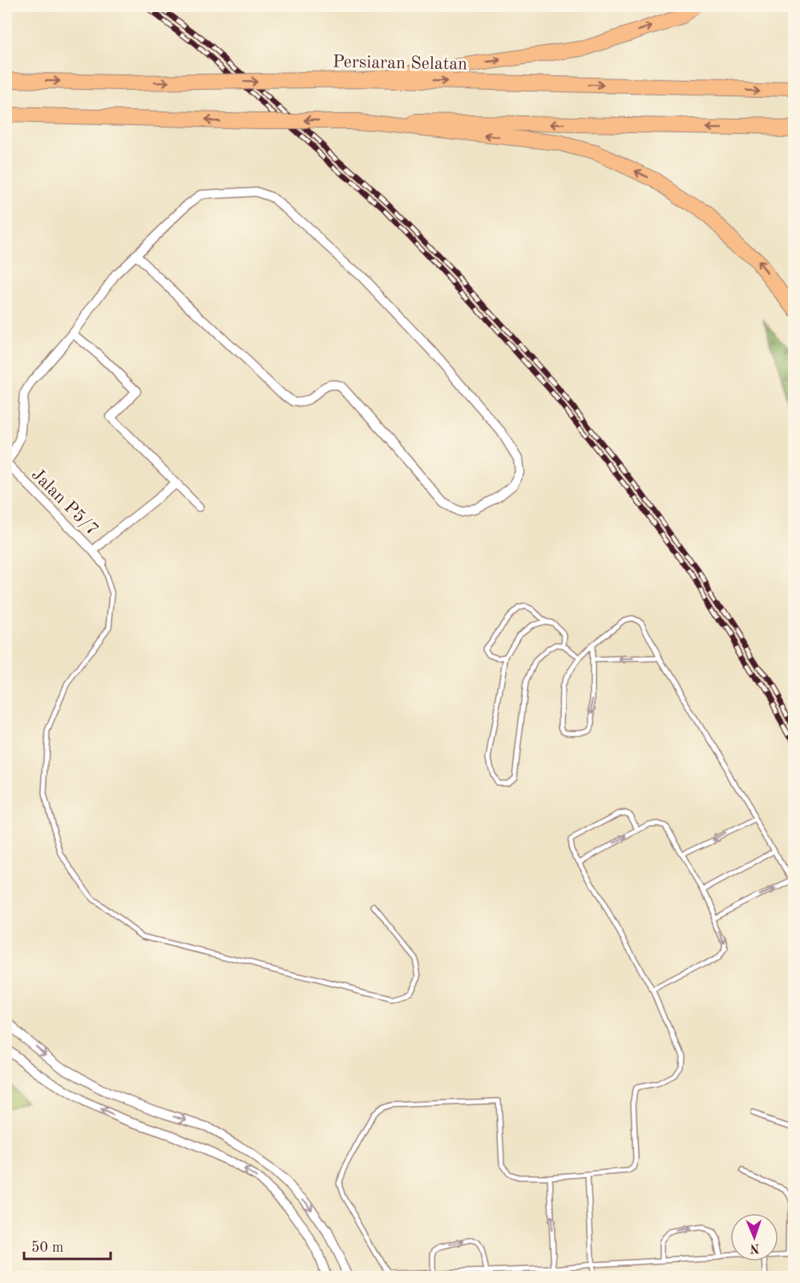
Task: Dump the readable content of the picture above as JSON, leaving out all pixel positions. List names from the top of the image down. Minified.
{"streets":{"main road":["Persiaran Selatan"],"street":["Jalan P5/7"]},"scale_bar":"50 m","north":"bottom"}
